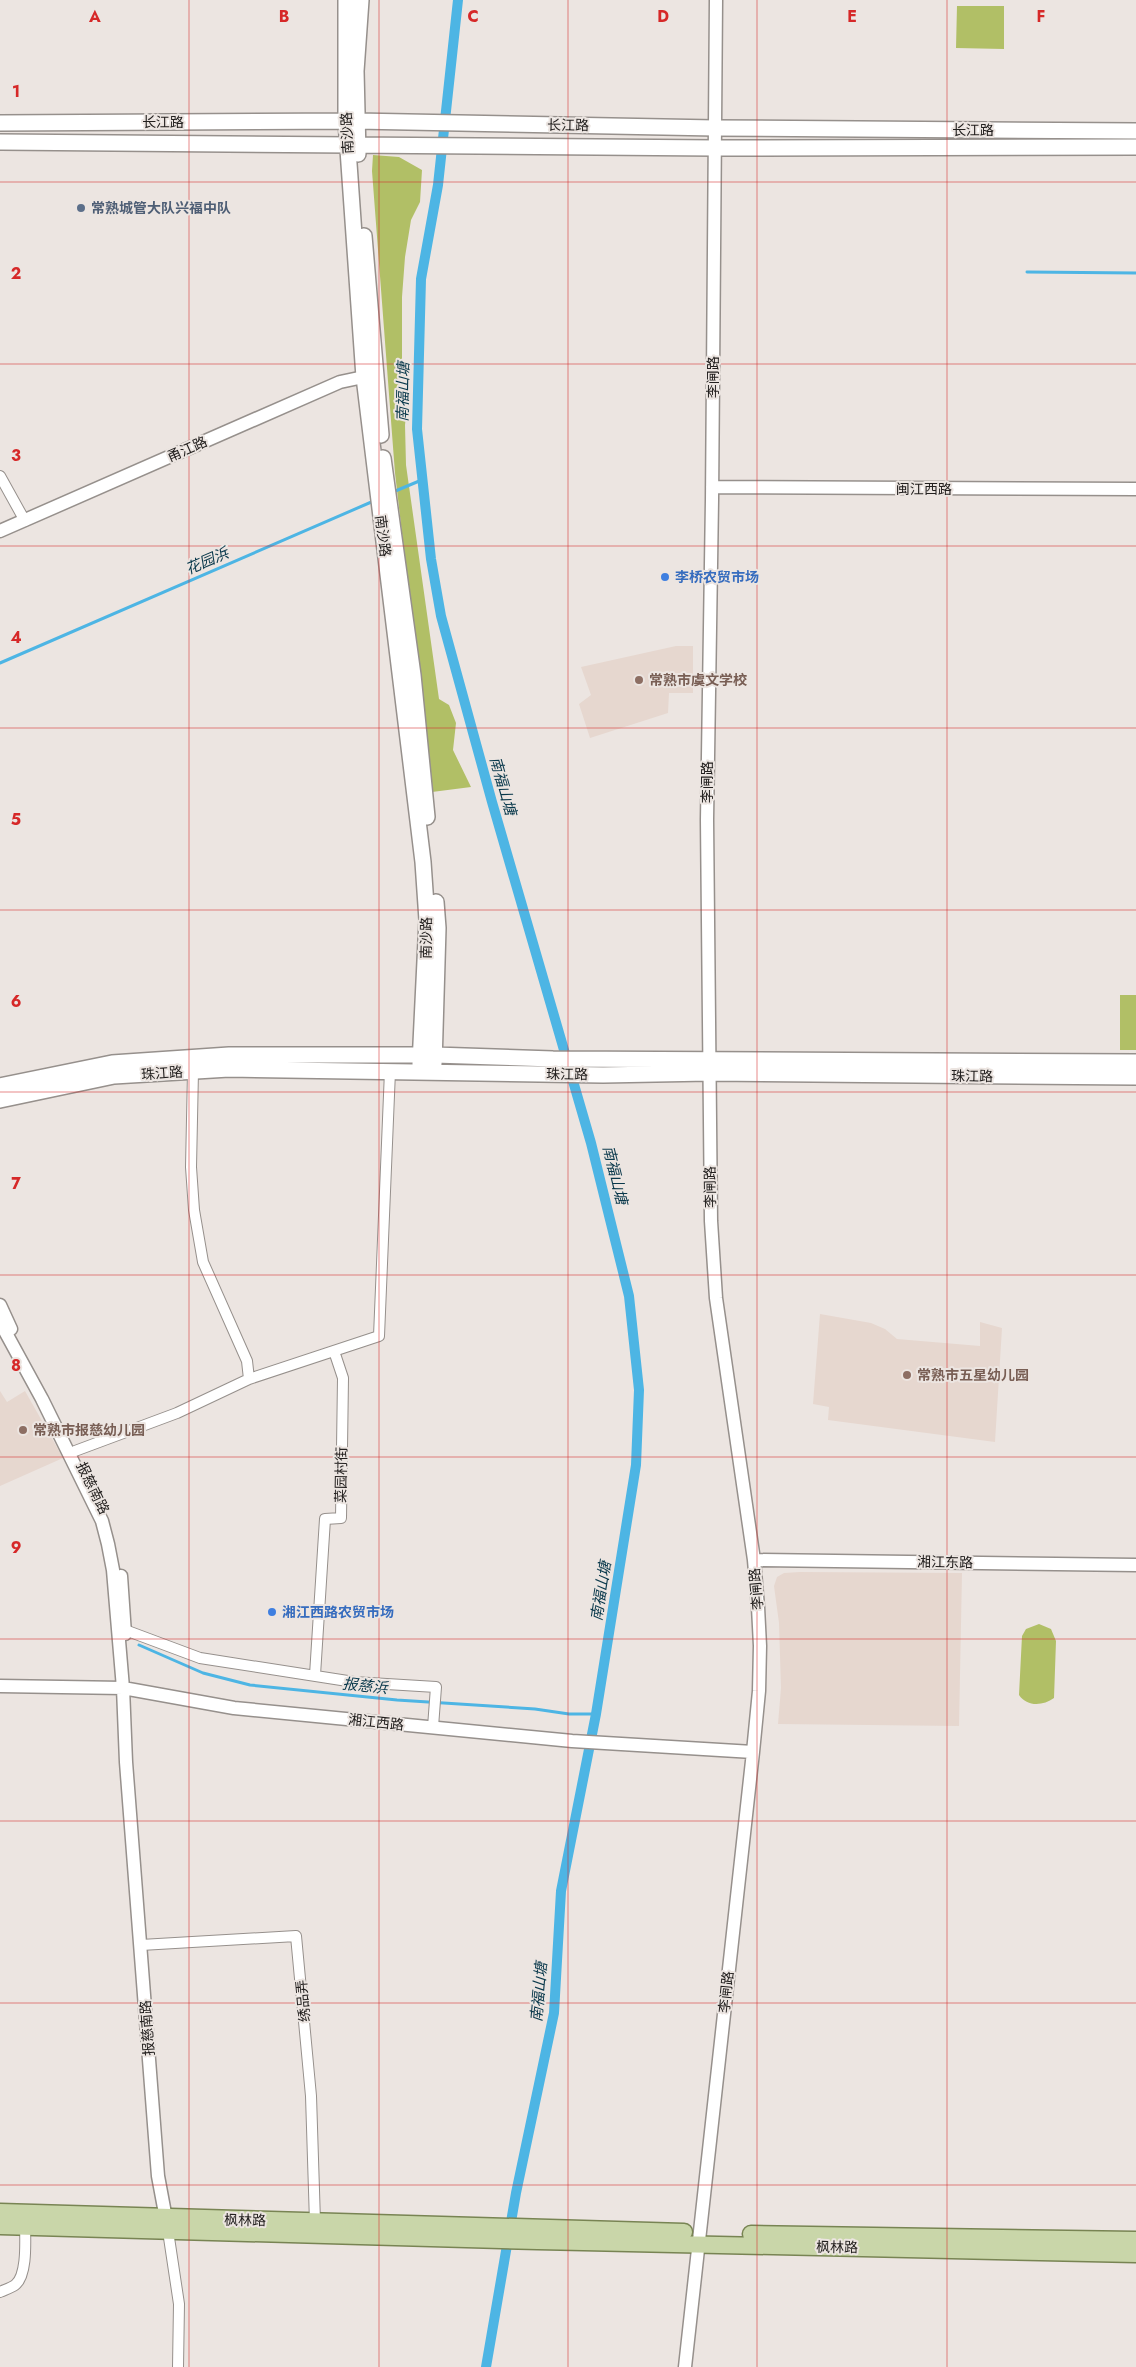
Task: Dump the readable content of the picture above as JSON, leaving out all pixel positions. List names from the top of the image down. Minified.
{"streets":{"main road":["长江路","南沙路","珠江路","枫林路"],"street":["李闸路","甬江路","闽江西路","菜园村街","报慈南路","湘江东路","湘江西路","绣品弄"]},"crossings":[["长江路","南沙路"],["长江路","李闸路"],["南沙路","甬江路"],["南沙路","珠江路"],["李闸路","闽江西路"],["李闸路","珠江路"],["李闸路","湘江东路"],["李闸路","湘江西路"],["李闸路","枫林路"],["报慈南路","湘江西路"],["报慈南路","绣品弄"],["报慈南路","枫林路"],["绣品弄","枫林路"]],"water":["南福山塘","花园浜","报慈浜"],"places":["常熟城管大队兴福中队","李桥农贸市场","常熟市虞文学校","常熟市五星幼儿园","常熟市报慈幼儿园","湘江西路农贸市场"],"grid":{"columns":["A","B","C","D","E","F"],"rows":["1","2","3","4","5","6","7","8","9"]}}
